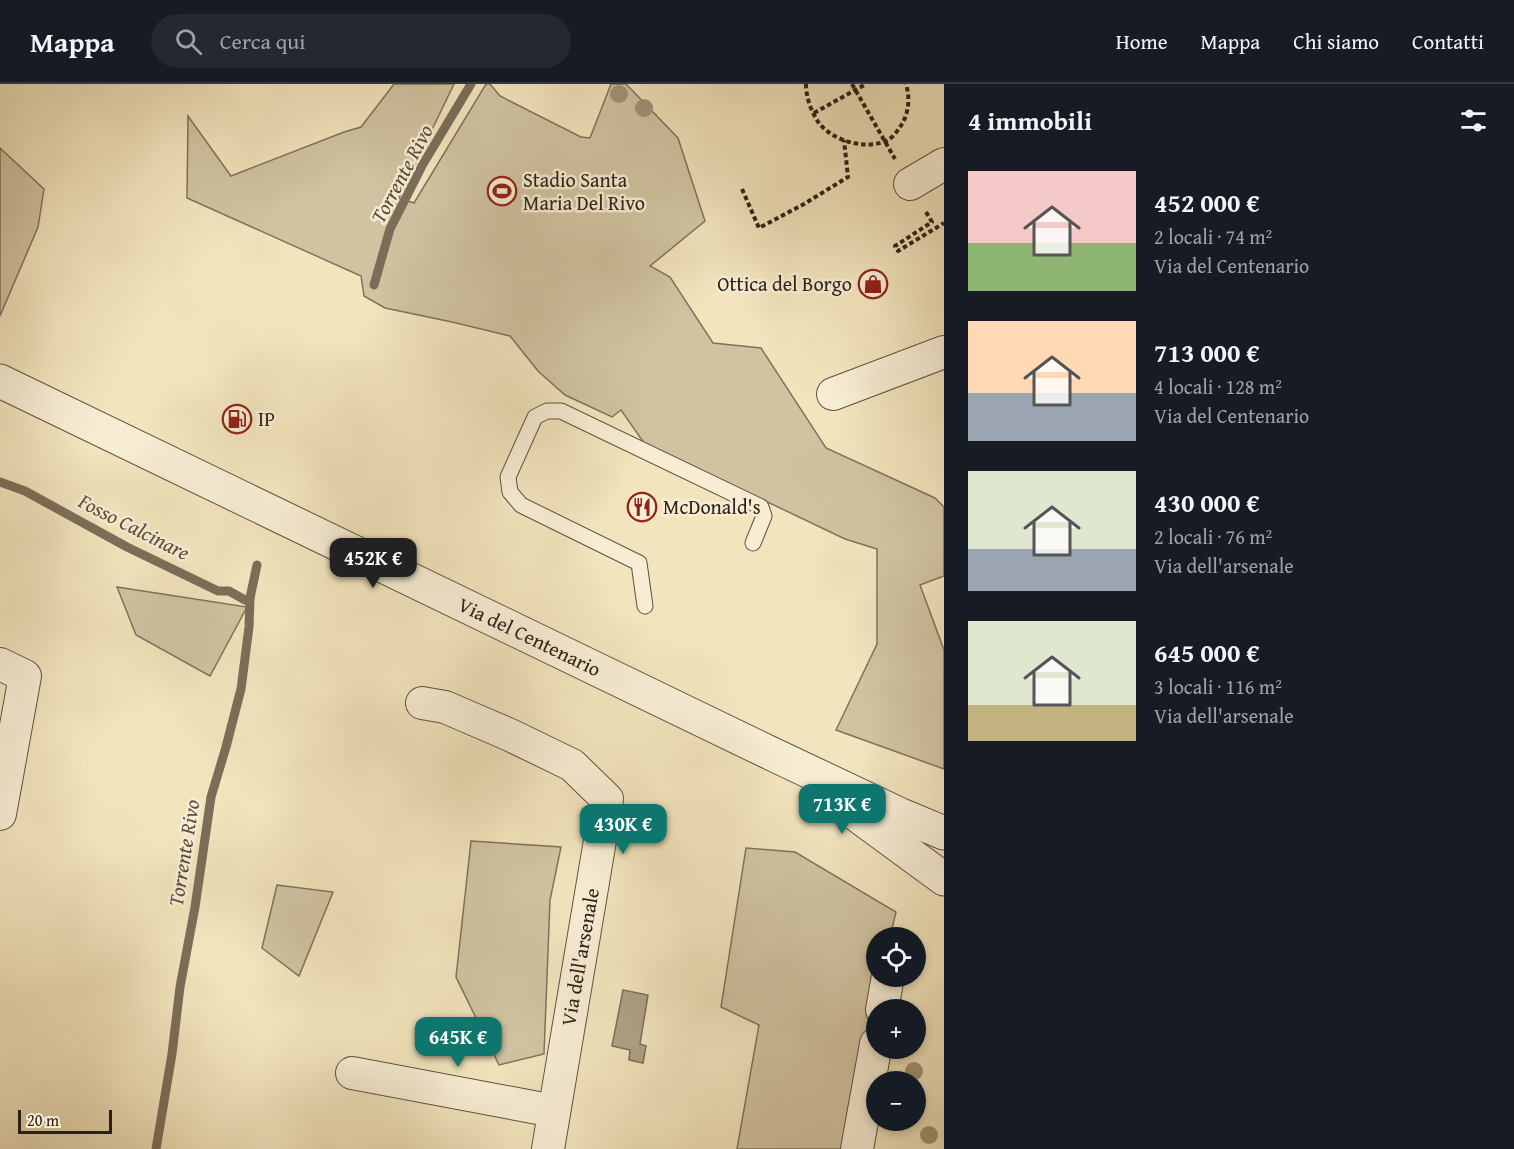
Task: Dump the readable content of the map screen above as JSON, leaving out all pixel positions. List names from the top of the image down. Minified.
{"streets":{"street":["Via del Centenario","Via dell'arsenale"]},"water":["Torrente Rivo","Fosso Calcinare"],"places":{"sports":["Stadio Santa Maria Del Rivo"],"shop":["Ottica del Borgo"],"fuel station":["IP"],"restaurant":["McDonald's"]},"scale_bar":"20 m","page":{"header":"Mappa","search":"Cerca qui","nav":["Home","Mappa","Chi siamo","Contatti"],"heading":"4 immobili","list":[{"name":"452 000 €","note":"2 locali · 74 m² · Via del Centenario"},{"name":"713 000 €","note":"4 locali · 128 m² · Via del Centenario"},{"name":"430 000 €","note":"2 locali · 76 m² · Via dell'arsenale"},{"name":"645 000 €","note":"3 locali · 116 m² · Via dell'arsenale"}],"price":["452K €","713K €","430K €","645K €"],"map_buttons":["+","−"],"scale":"20 m"}}
